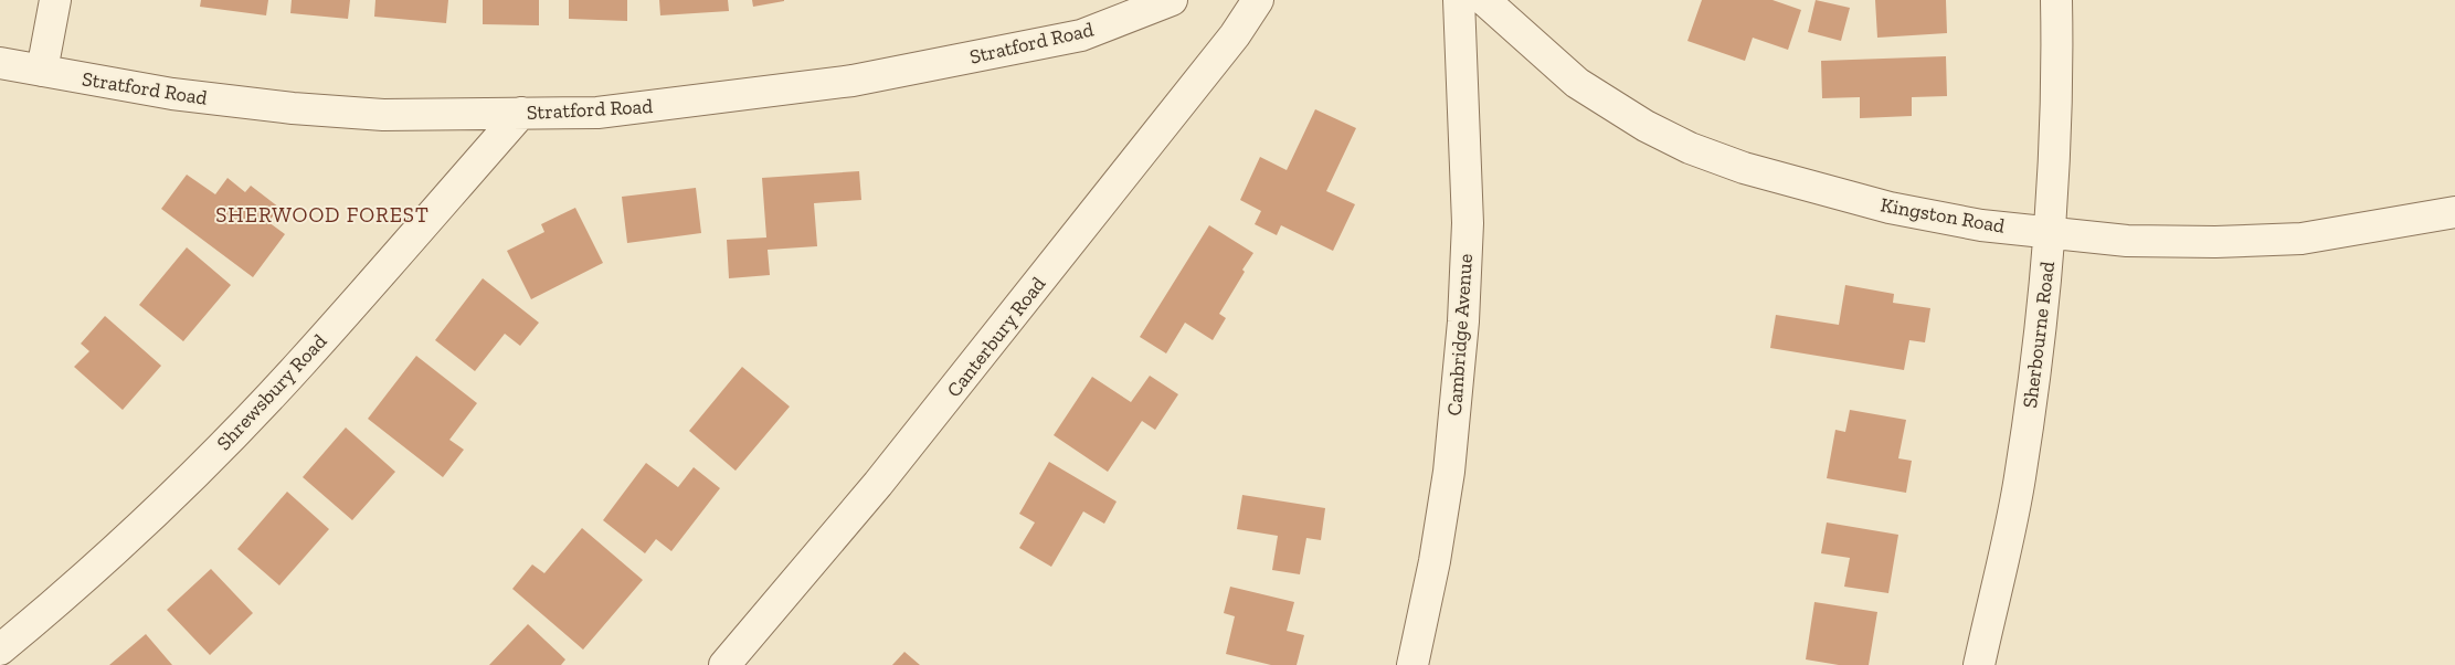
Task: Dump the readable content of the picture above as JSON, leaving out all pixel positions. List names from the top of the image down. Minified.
{"streets":{"street":["Stratford Road","Kingston Road","Cambridge Avenue","Sherbourne Road","Canterbury Road","Shrewsbury Road"]},"crossings":[["Stratford Road","Shrewsbury Road"],["Kingston Road","Sherbourne Road"]],"districts":["SHERWOOD FOREST"]}
